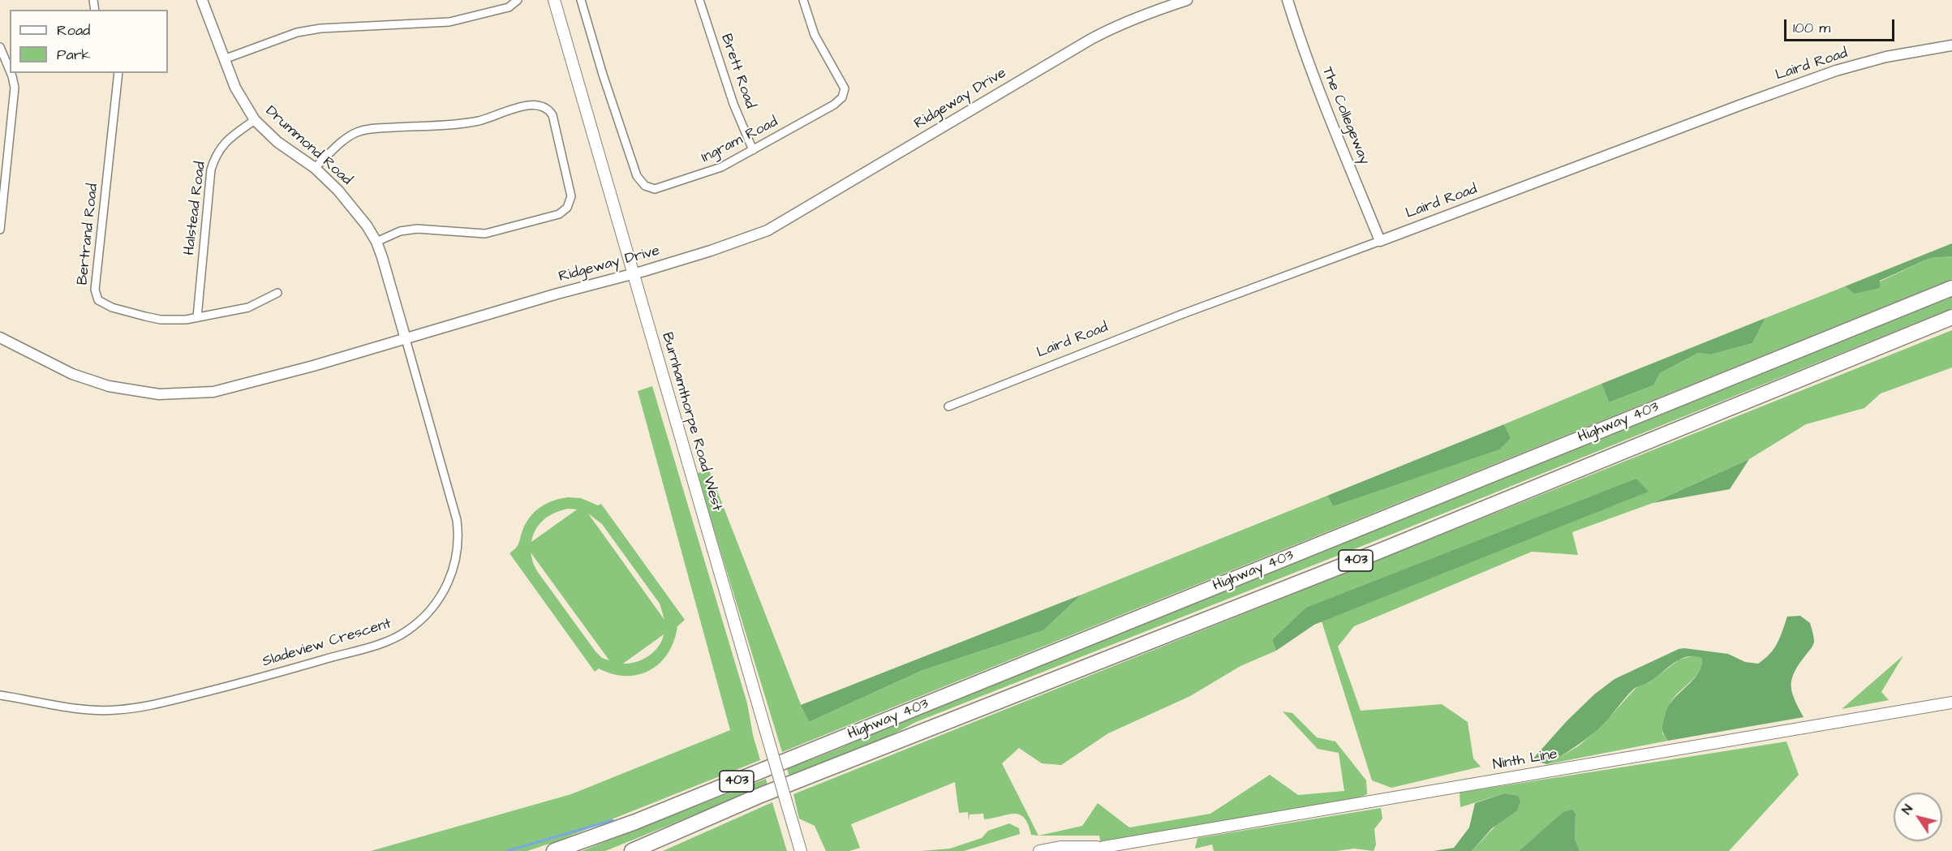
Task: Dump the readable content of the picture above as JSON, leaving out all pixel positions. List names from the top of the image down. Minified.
{"streets":{"highway":["Highway 403","403"],"main road":["Burnhamthorpe Road West","Ninth Line"],"street":["Laird Road","Brett Road","Ridgeway Drive","The Collegeway","Ingram Road","Drummond Road","Halstead Road","Bertrand Road","Sladeview Crescent"]},"crossings":[["Laird Road","The Collegeway"],["Brett Road","Ingram Road"],["Ridgeway Drive","Drummond Road"],["Ridgeway Drive","Burnhamthorpe Road West"],["Ridgeway Drive","Sladeview Crescent"],["Drummond Road","Halstead Road"],["Drummond Road","Sladeview Crescent"],["Halstead Road","Bertrand Road"]],"legend":["Road","Park"],"scale_bar":"100 m","north":"top left"}
